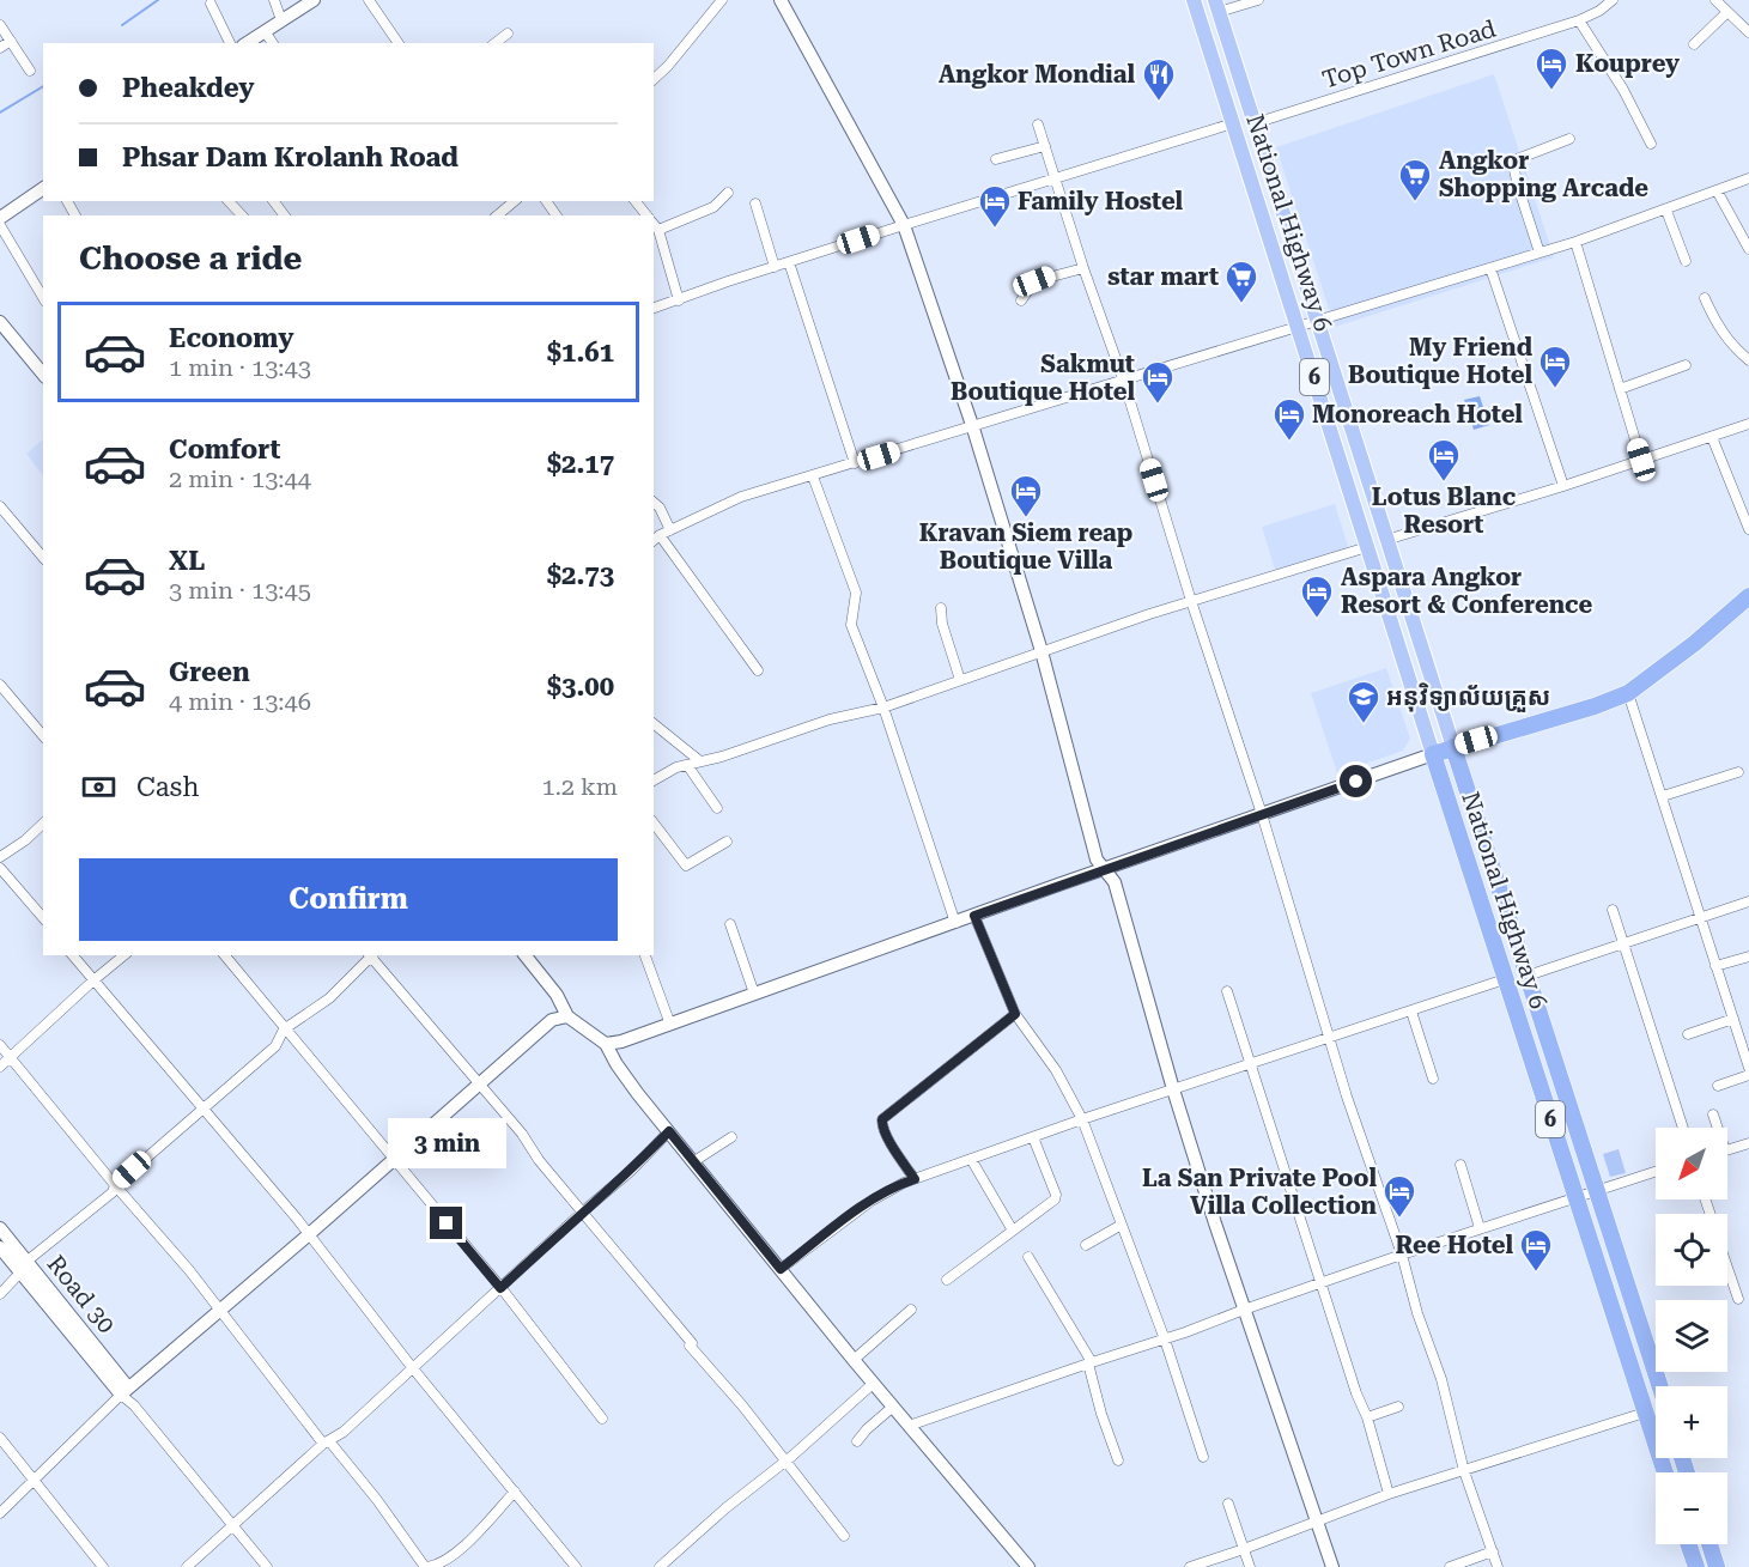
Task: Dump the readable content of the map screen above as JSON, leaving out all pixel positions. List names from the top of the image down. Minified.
{"streets":{"highway":["National Highway 6","6"],"street":["Top Town Road","Road 30"]},"crossings":[["Top Town Road","National Highway 6"]],"places":{"hotel":["Kouprey","Family Hostel","My Friend Boutique Hotel","Sakmut Boutique Hotel","Monoreach Hotel","Lotus Blanc Resort","Kravan Siem reap Boutique Villa","Aspara Angkor Resort & Conference","La San Private Pool Villa Collection","Ree Hotel"],"restaurant":["Angkor Mondial"],"supermarket":["Angkor Shopping Arcade","star mart"],"school or university":["អនុវិទ្យាល័យគ្រួស"]},"north":"bottom left","page":{"banner":["Pheakdey","Phsar Dam Krolanh Road"],"heading":"Choose a ride","list":[{"name":"Economy","note":"1 min · 13:43","value":"$1.61"},{"name":"Comfort","note":"2 min · 13:44","value":"$2.17"},{"name":"XL","note":"3 min · 13:45","value":"$2.73"},{"name":"Green","note":"4 min · 13:46","value":"$3.00"}],"pay":["Cash","1.2 km"],"buttons":"Confirm","bubble":"3 min","map_buttons":["+","−"]}}
